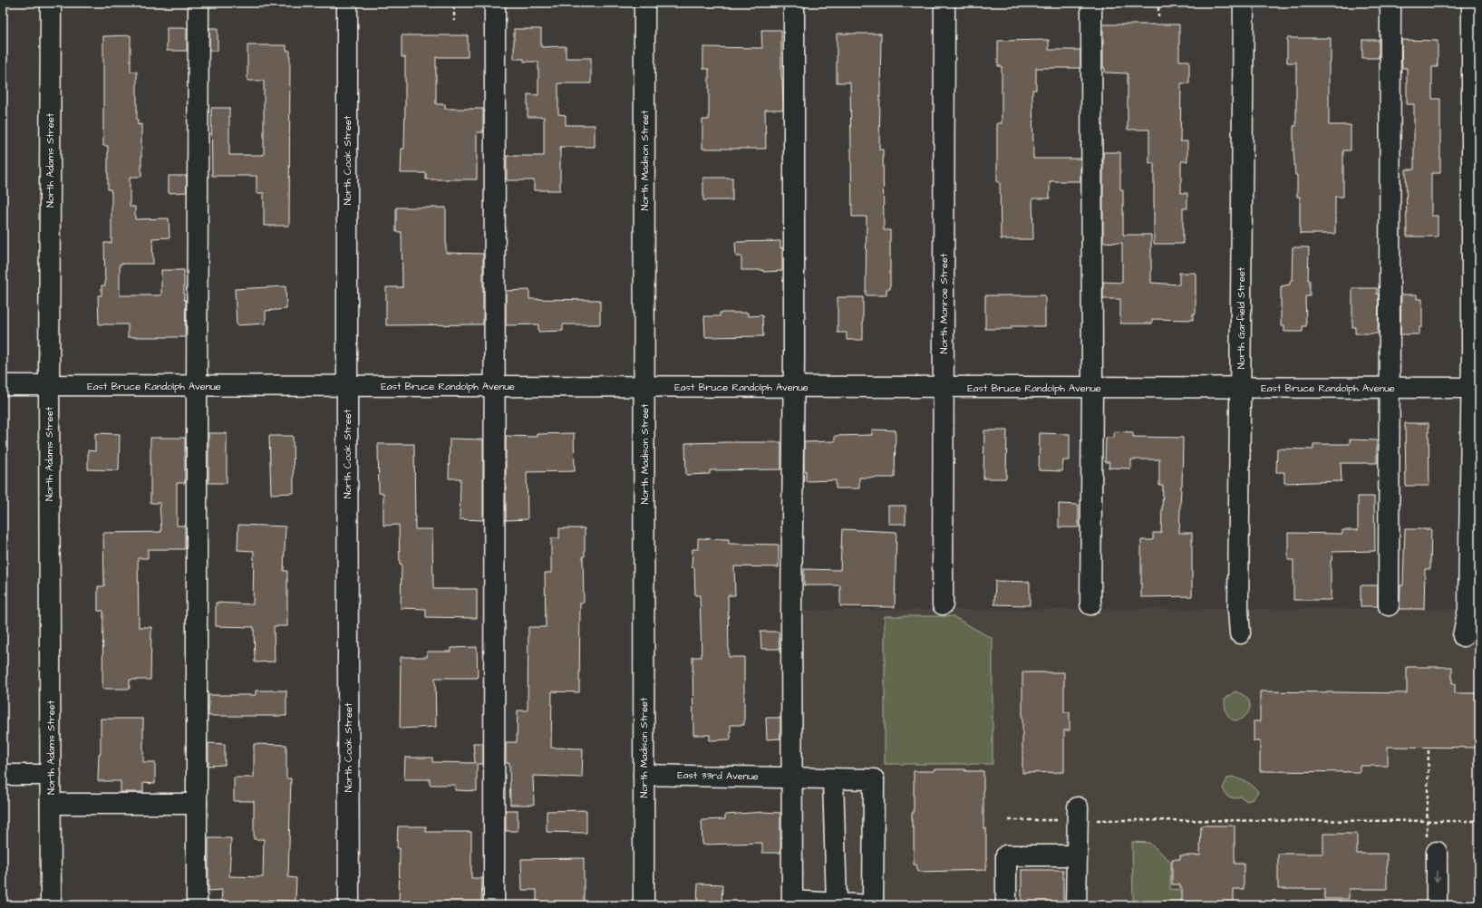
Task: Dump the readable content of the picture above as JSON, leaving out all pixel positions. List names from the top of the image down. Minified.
{"streets":{"street":["North Adams Street","North Cook Street","North Madison Street","North Monroe Street","North Garfield Street","East Bruce Randolph Avenue","East 33rd Avenue"]},"crossings":[["North Adams Street","East Bruce Randolph Avenue"],["North Cook Street","East Bruce Randolph Avenue"],["North Madison Street","East Bruce Randolph Avenue"],["North Madison Street","East 33rd Avenue"],["North Monroe Street","East Bruce Randolph Avenue"],["North Garfield Street","East Bruce Randolph Avenue"]]}
